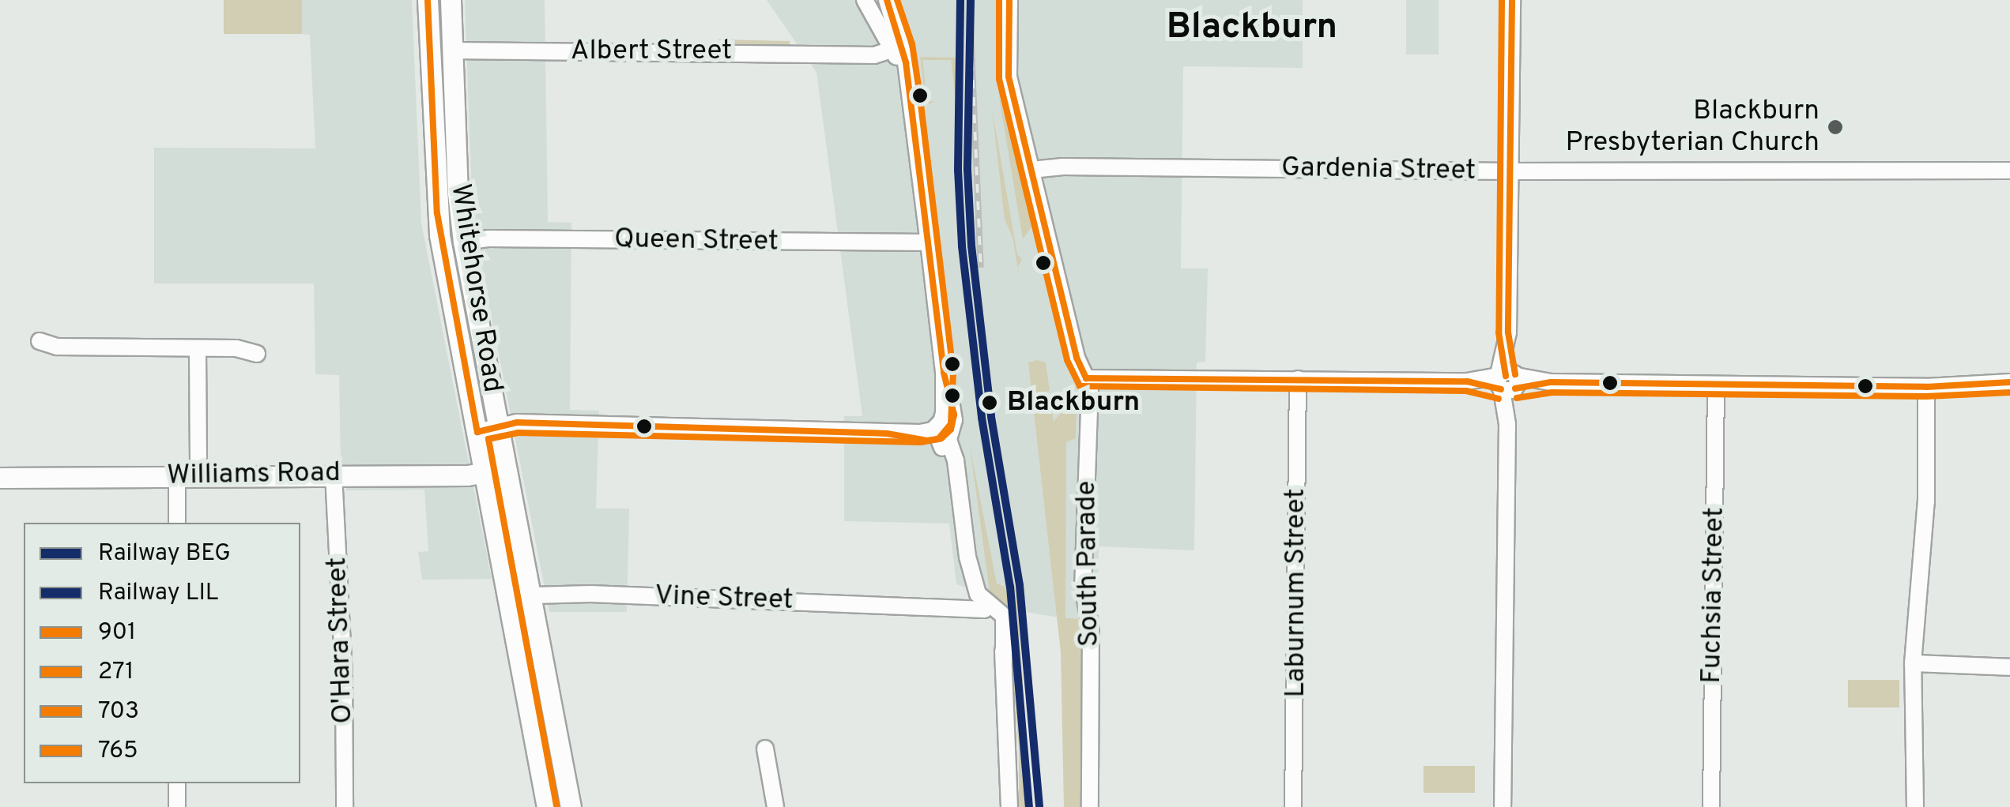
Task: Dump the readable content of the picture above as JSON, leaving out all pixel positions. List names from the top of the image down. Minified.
{"streets":{"main road":["Whitehorse Road","Williams Road"],"street":["Albert Street","Gardenia Street","Queen Street","South Parade","Laburnum Street","Fuchsia Street","Vine Street","O'Hara Street"]},"crossings":[["Albert Street","Whitehorse Road"],["Gardenia Street","South Parade"],["Queen Street","Whitehorse Road"],["Whitehorse Road","Williams Road"],["Whitehorse Road","Vine Street"],["Williams Road","O'Hara Street"]],"districts":["Blackburn"],"places":["Blackburn Presbyterian Church","Blackburn"],"lines":["rail line BEG","rail line LIL","transit line 901","transit line 271","transit line 703","transit line 765"],"legend":["Railway BEG","Railway LIL","901","271","703","765"]}
